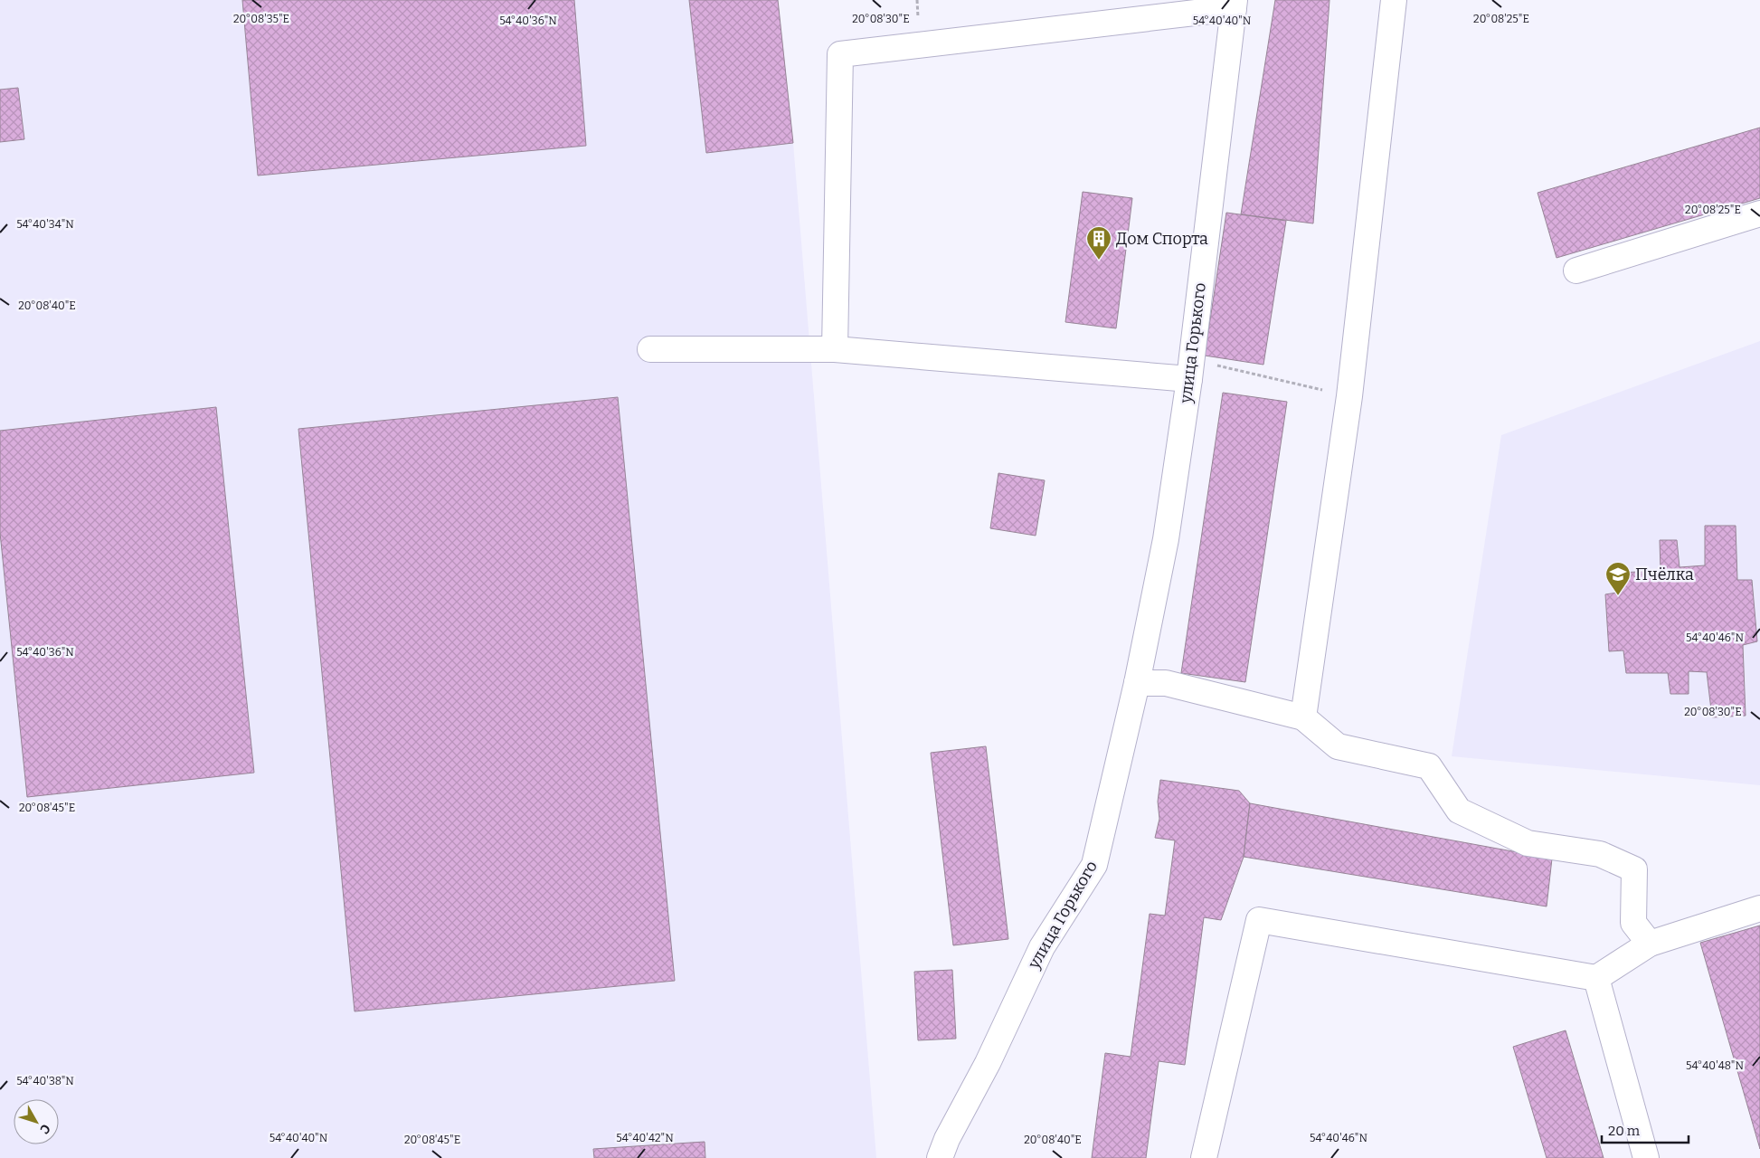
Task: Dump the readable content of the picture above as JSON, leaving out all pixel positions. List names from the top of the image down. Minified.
{"streets":{"street":["улица Горького"]},"places":{"building":["Дом Спорта"],"school or university":["Пчёлка"]},"scale_bar":"20 m","north":"bottom right","coordinates":["20°08'35\"E","20°08'30\"E","20°08'25\"E","54°40'36\"N","54°40'40\"N","54°40'34\"N","20°08'40\"E","54°40'46\"N","20°08'45\"E","54°40'48\"N","54°40'38\"N","54°40'42\"N"]}
